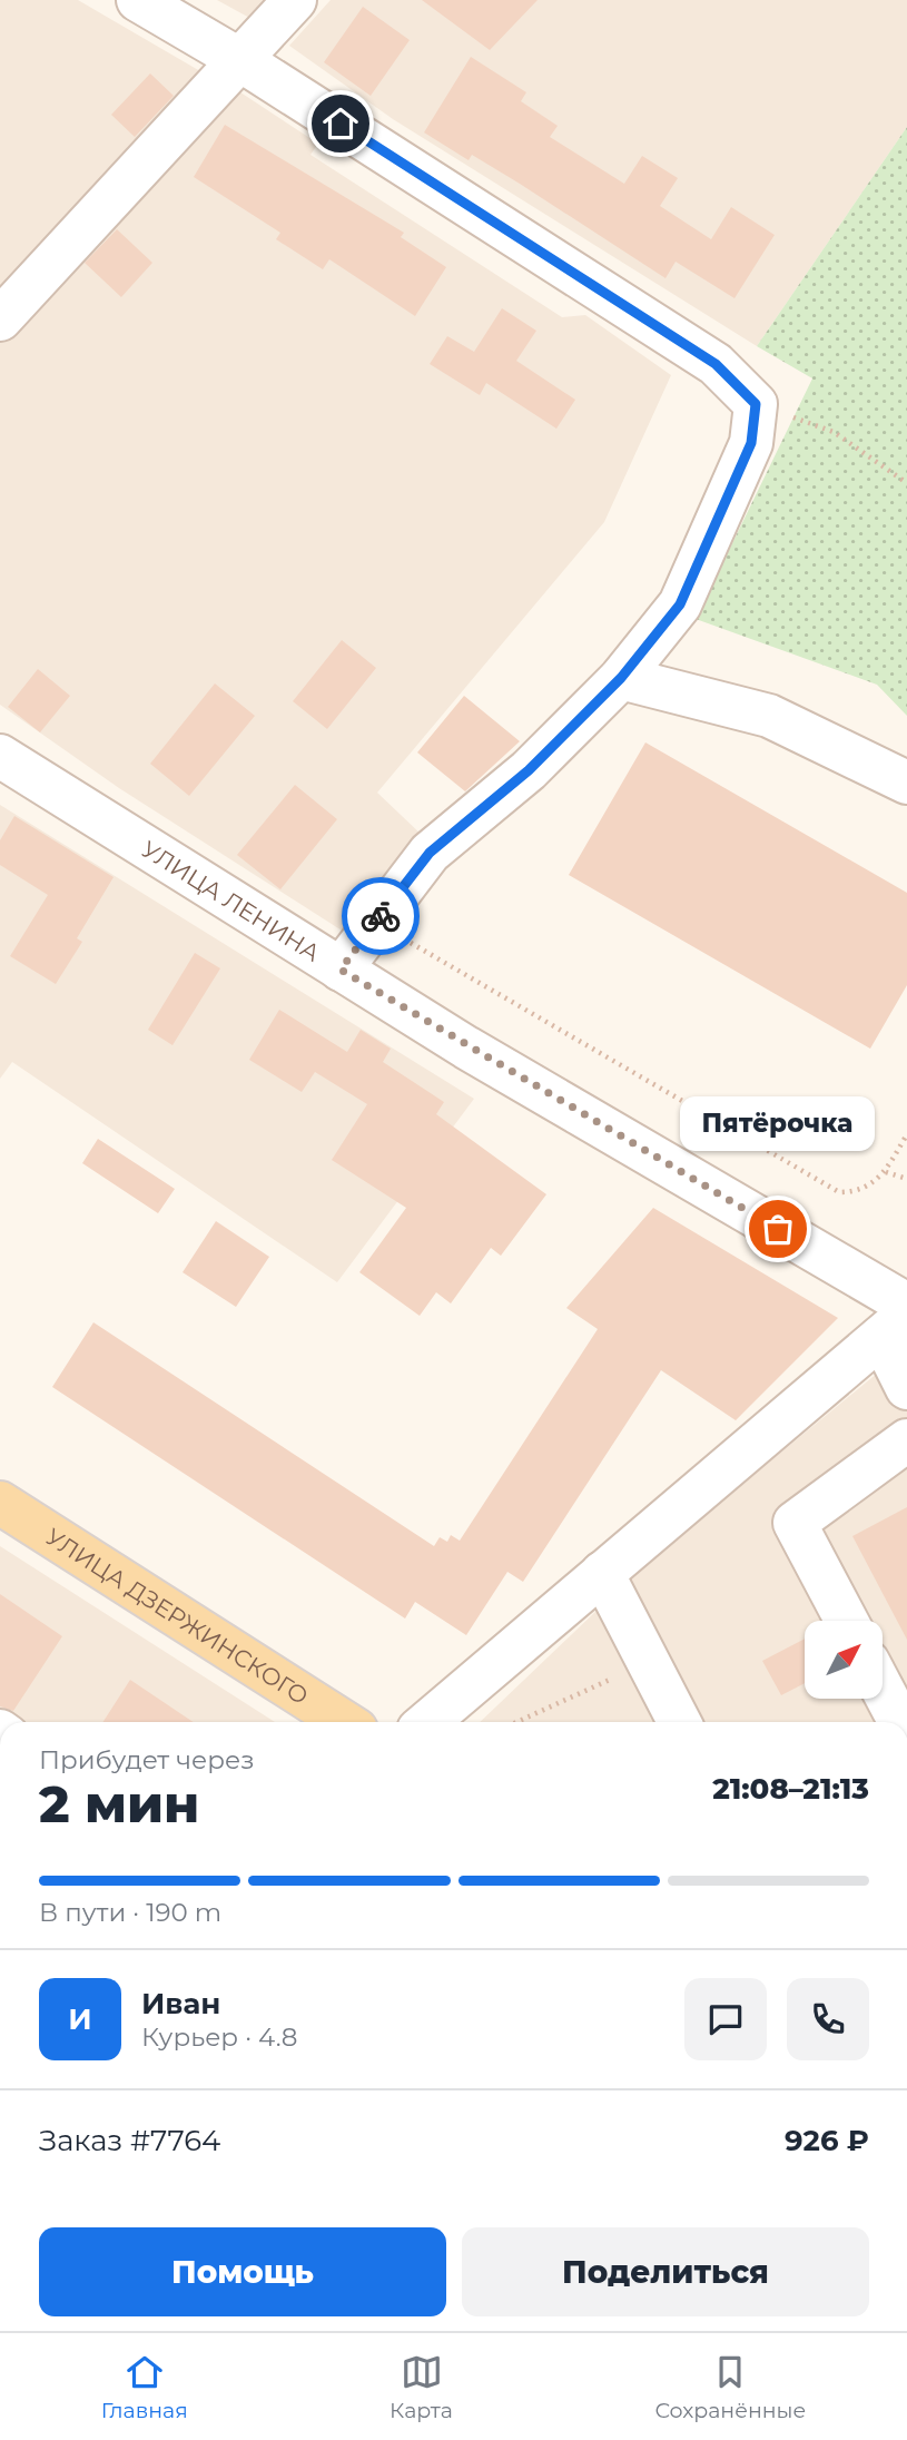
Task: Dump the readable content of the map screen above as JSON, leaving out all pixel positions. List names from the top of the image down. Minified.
{"streets":{"main road":["УЛИЦА ДЗЕРЖИНСКОГО"],"street":["УЛИЦА ЛЕНИНА"]},"places":["Пятёрочка"],"north":"top right","page":{"bubble":"Пятёрочка","heading":["2 мин","Прибудет через","21:08–21:13"],"panel":["Иван","Курьер · 4.8","Заказ #7764","926 ₽"],"bar":"В пути · 190 m","round":"И","buttons":["Помощь","Поделиться"],"tabs":["Главная","Карта","Сохранённые"]}}
